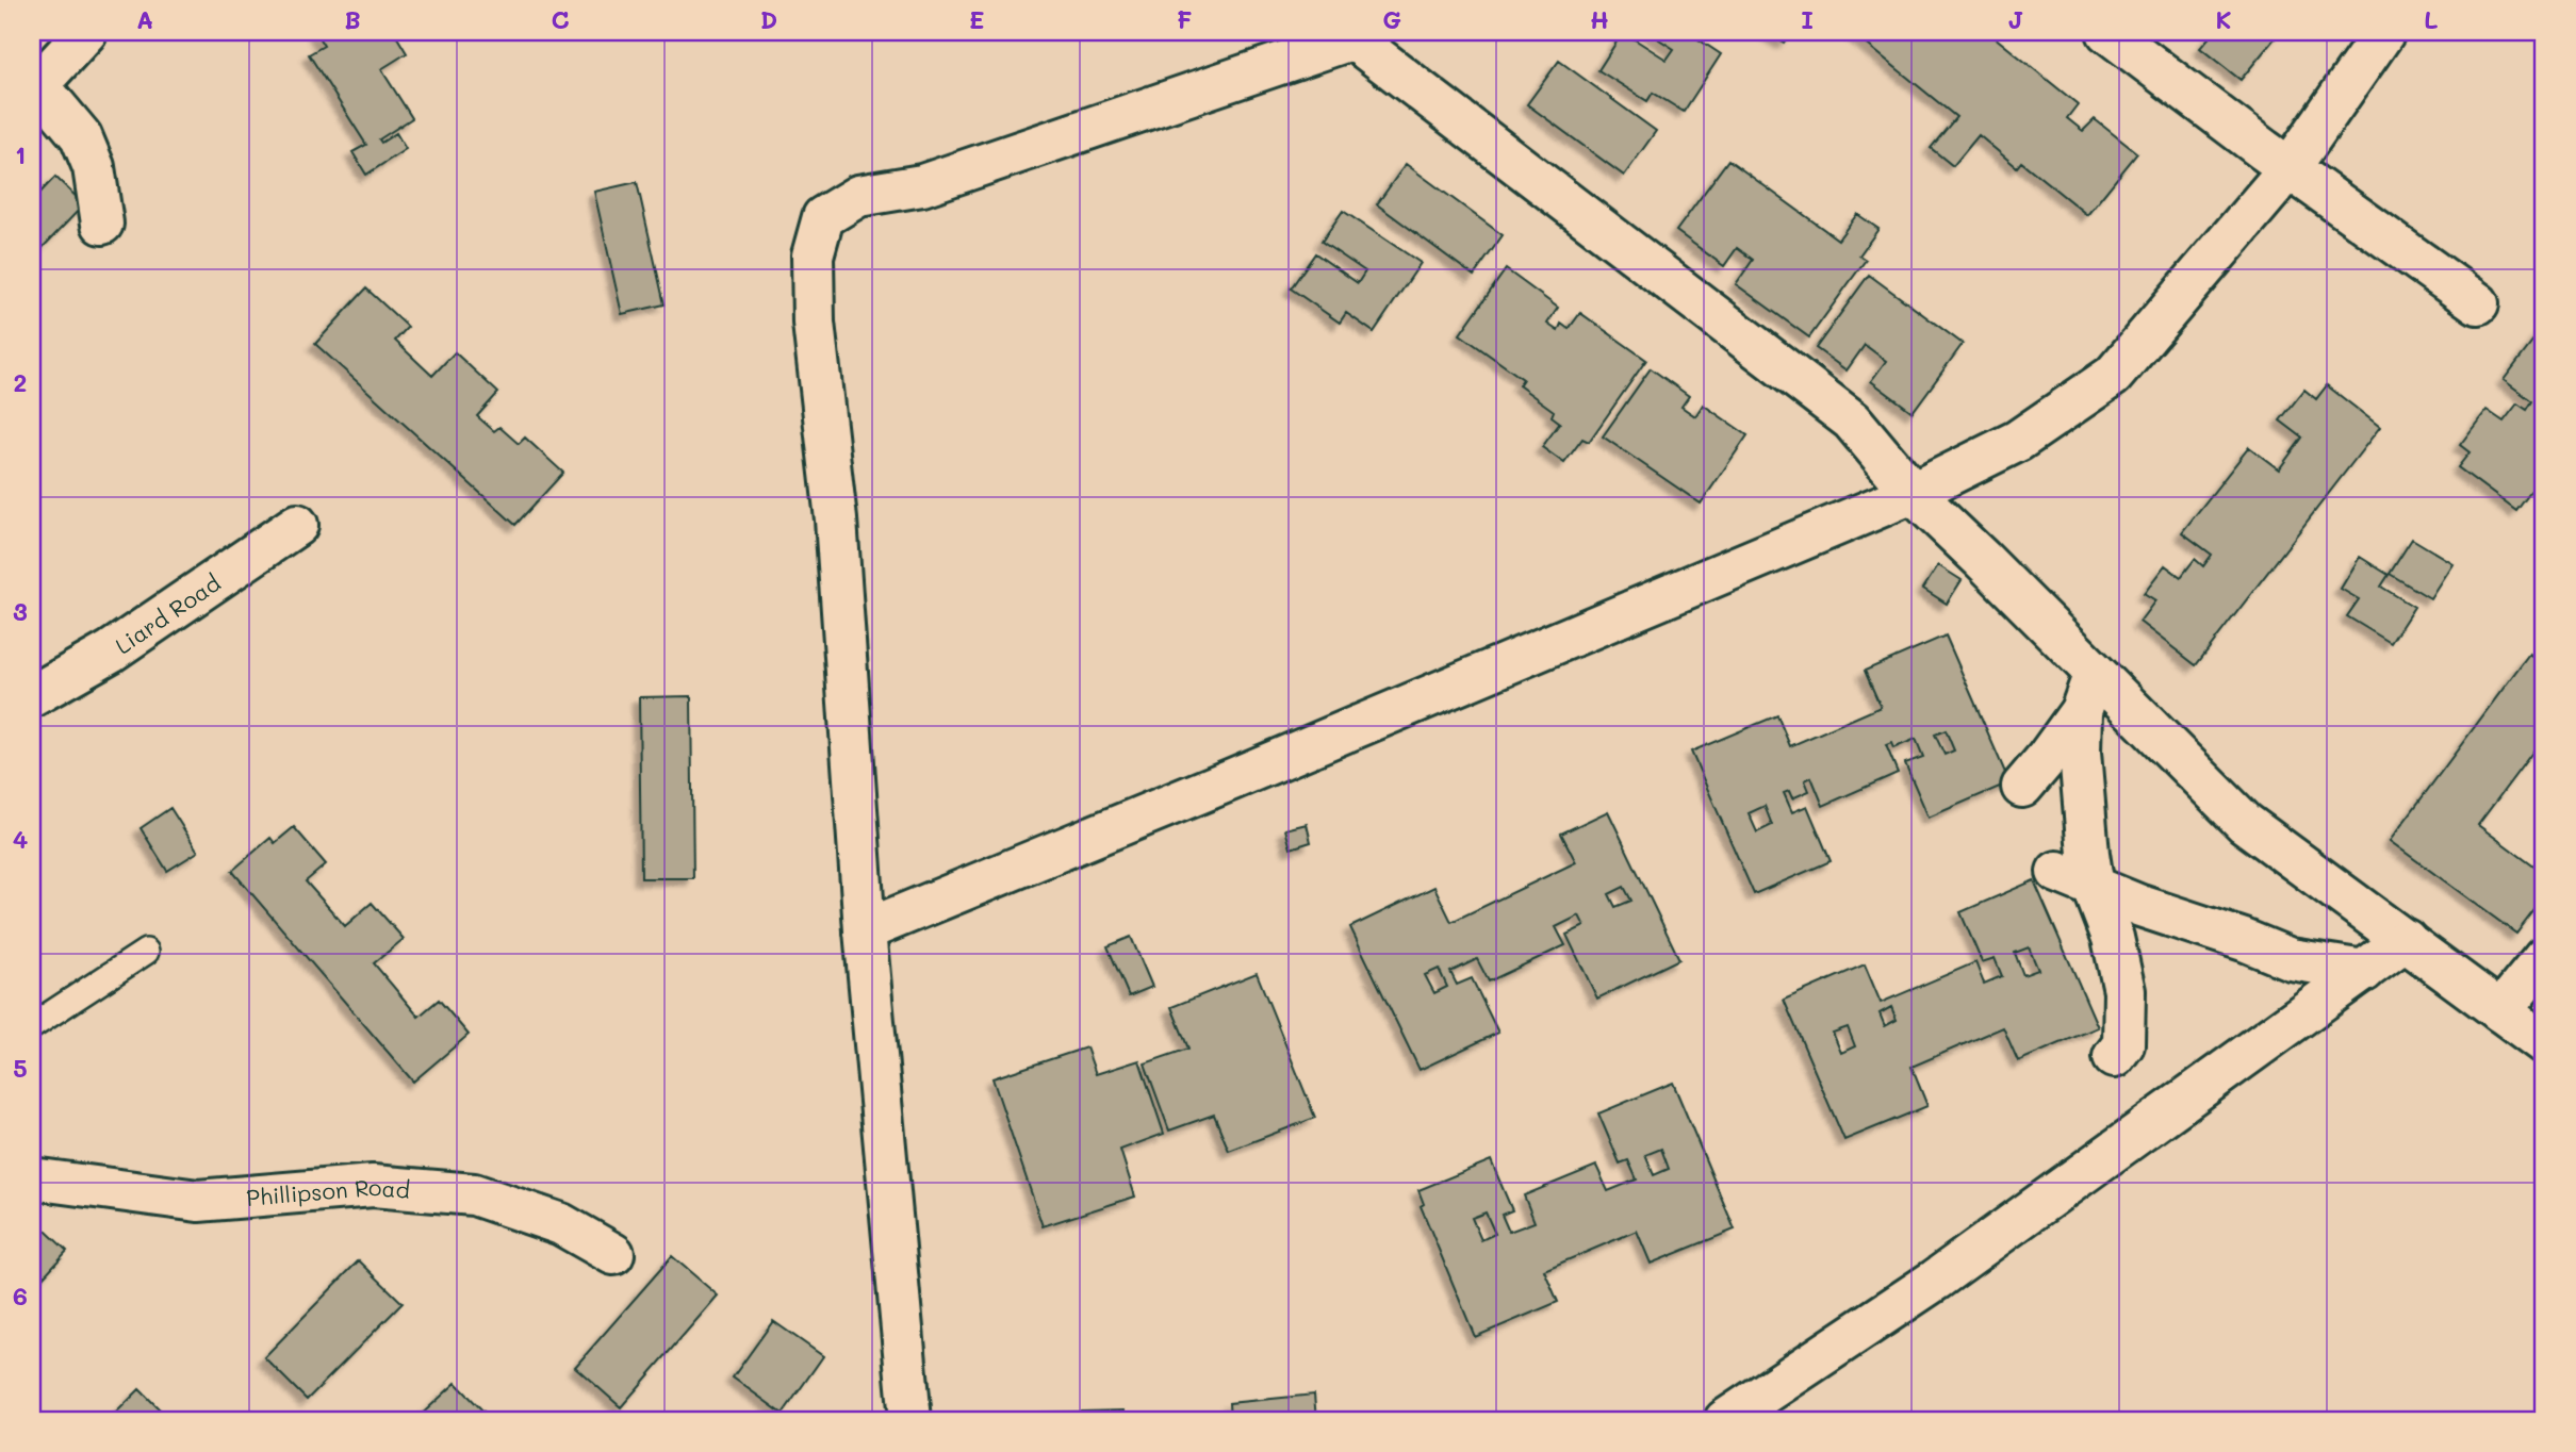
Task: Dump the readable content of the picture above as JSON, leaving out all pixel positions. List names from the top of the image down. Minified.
{"streets":{"street":["Liard Road","Phillipson Road"]},"grid":{"columns":["A","B","C","D","E","F","G","H","I","J","K","L"],"rows":["1","2","3","4","5","6"]}}
